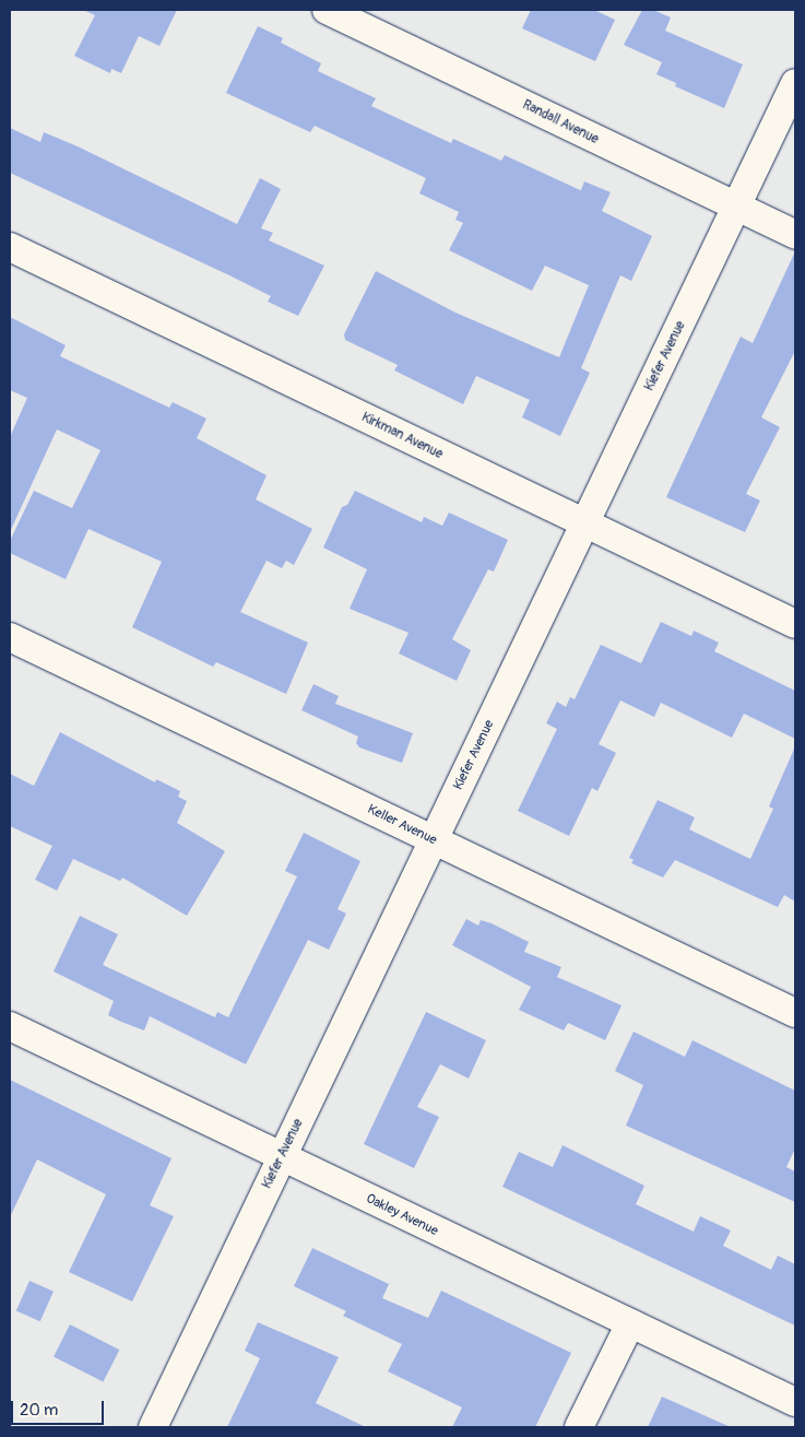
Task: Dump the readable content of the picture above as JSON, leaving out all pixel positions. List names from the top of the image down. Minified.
{"streets":{"street":["Randall Avenue","Kiefer Avenue","Kirkman Avenue","Keller Avenue","Oakley Avenue"]},"crossings":[["Randall Avenue","Kiefer Avenue"],["Kiefer Avenue","Kirkman Avenue"],["Kiefer Avenue","Keller Avenue"],["Kiefer Avenue","Oakley Avenue"]],"scale_bar":"20 m"}
